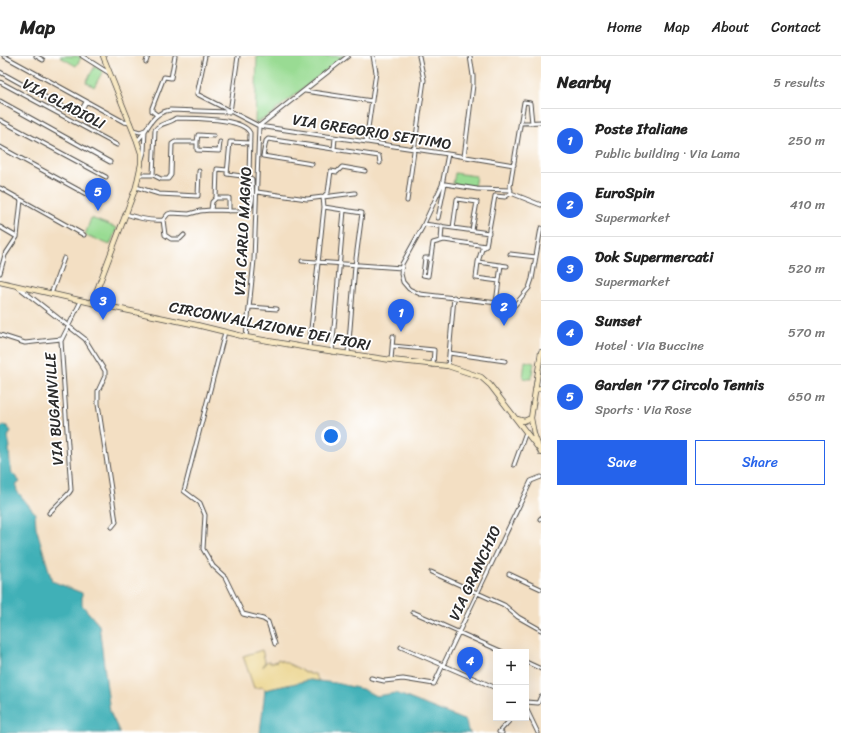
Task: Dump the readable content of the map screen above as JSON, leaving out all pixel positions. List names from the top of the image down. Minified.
{"streets":{"street":["VIA GLADIOLI","VIA GREGORIO SETTIMO","VIA CARLO MAGNO","CIRCONVALLAZIONE DEI FIORI","VIA BUGANVILLE","VIA GRANCHIO"]},"crossings":[["VIA GREGORIO SETTIMO","VIA CARLO MAGNO"],["VIA CARLO MAGNO","CIRCONVALLAZIONE DEI FIORI"],["CIRCONVALLAZIONE DEI FIORI","VIA BUGANVILLE"]],"page":{"header":"Map","nav":["Home","Map","About","Contact"],"heading":["Nearby","5 results"],"list":[{"mark":"1","name":"Poste Italiane","note":"Public building · Via Lama","value":"250 m"},{"mark":"2","name":"EuroSpin","note":"Supermarket","value":"410 m"},{"mark":"3","name":"Dok Supermercati","note":"Supermarket","value":"520 m"},{"mark":"4","name":"Sunset","note":"Hotel · Via Buccine","value":"570 m"},{"mark":"5","name":"Garden '77 Circolo Tennis","note":"Sports · Via Rose","value":"650 m"}],"pins":["5","3","2","1","4"],"buttons":["Save","Share"],"map_buttons":["+","−"]}}
